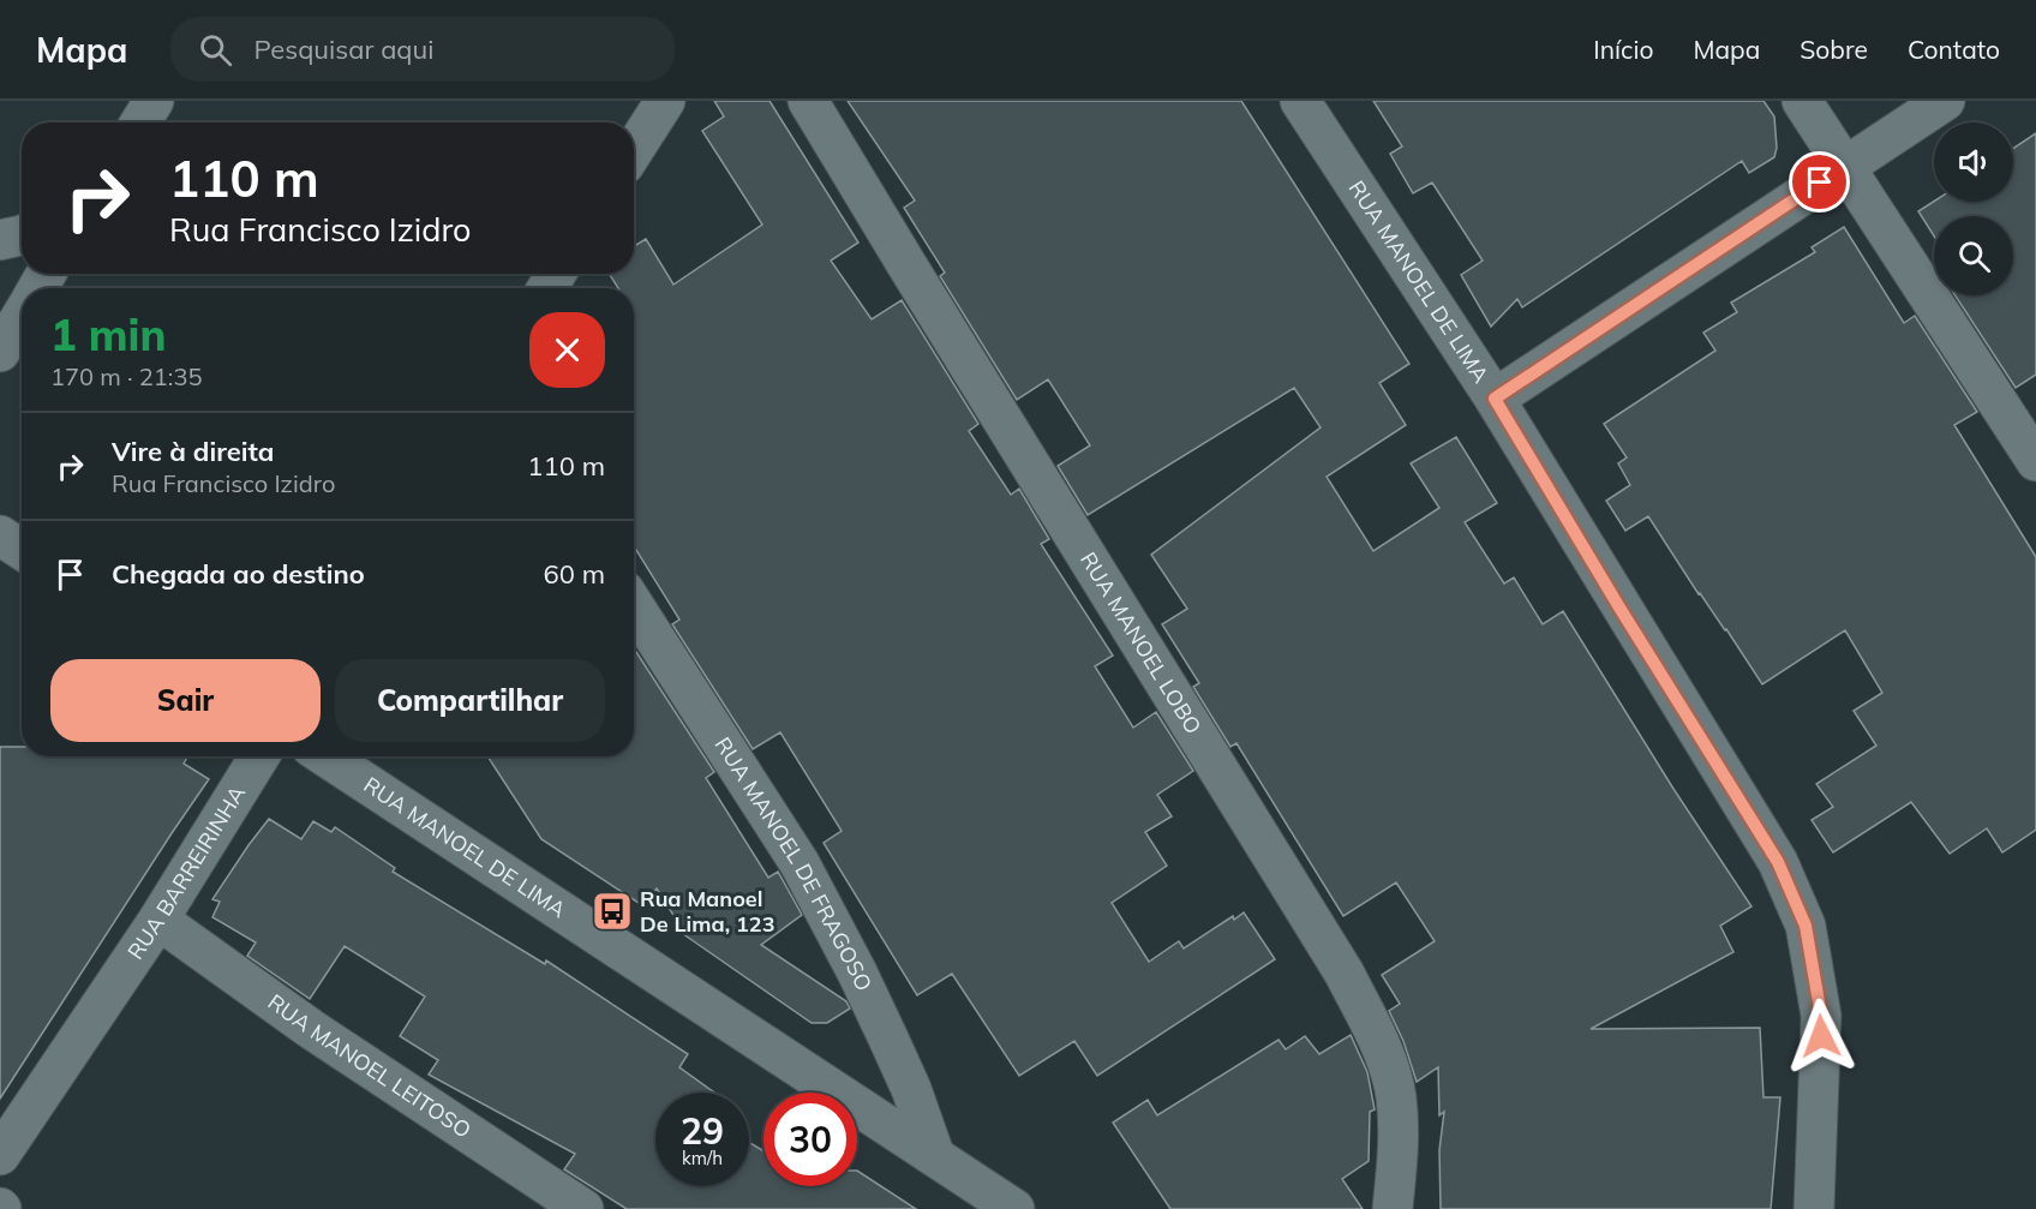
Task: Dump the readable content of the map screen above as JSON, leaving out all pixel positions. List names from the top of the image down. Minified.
{"streets":{"street":["RUA MANOEL DE LIMA","RUA MANOEL LOBO","RUA MANOEL DE FRAGOSO","RUA BARREIRINHA","RUA MANOEL LEITOSO"]},"crossings":[["RUA MANOEL DE LIMA","RUA MANOEL DE FRAGOSO"],["RUA BARREIRINHA","RUA MANOEL LEITOSO"]],"places":{"bus stop":["Rua Manoel De Lima, 123"]},"page":{"header":"Mapa","search":"Pesquisar aqui","nav":["Início","Mapa","Sobre","Contato"],"turn":["110 m","Rua Francisco Izidro"],"heading":["1 min","170 m · 21:35"],"list":[{"name":"Vire à direita","note":"Rua Francisco Izidro","value":"110 m"},{"name":"Chegada ao destino","value":"60 m"}],"buttons":["Sair","Compartilhar"],"speed":"29 km/h","limit":"30"}}
